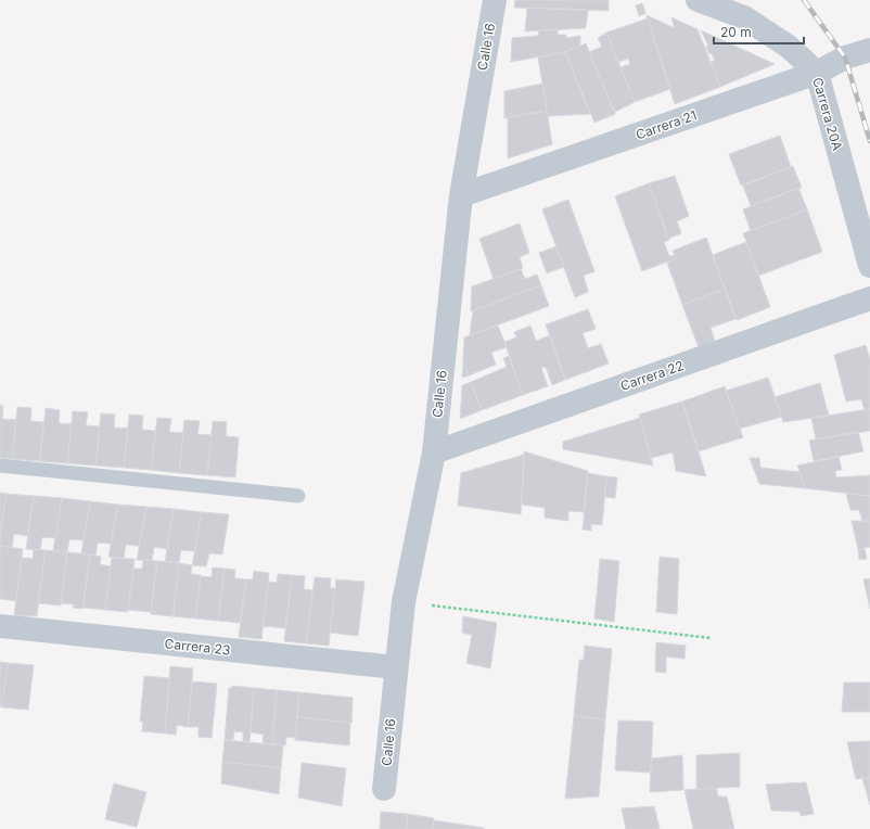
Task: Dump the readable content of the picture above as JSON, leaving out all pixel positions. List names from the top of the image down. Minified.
{"streets":{"street":["Calle 16","Carrera 20A","Carrera 21","Carrera 22","Carrera 23"]},"crossings":[["Calle 16","Carrera 21"],["Calle 16","Carrera 22"],["Calle 16","Carrera 23"],["Carrera 20A","Carrera 21"]],"scale_bar":"20 m"}
